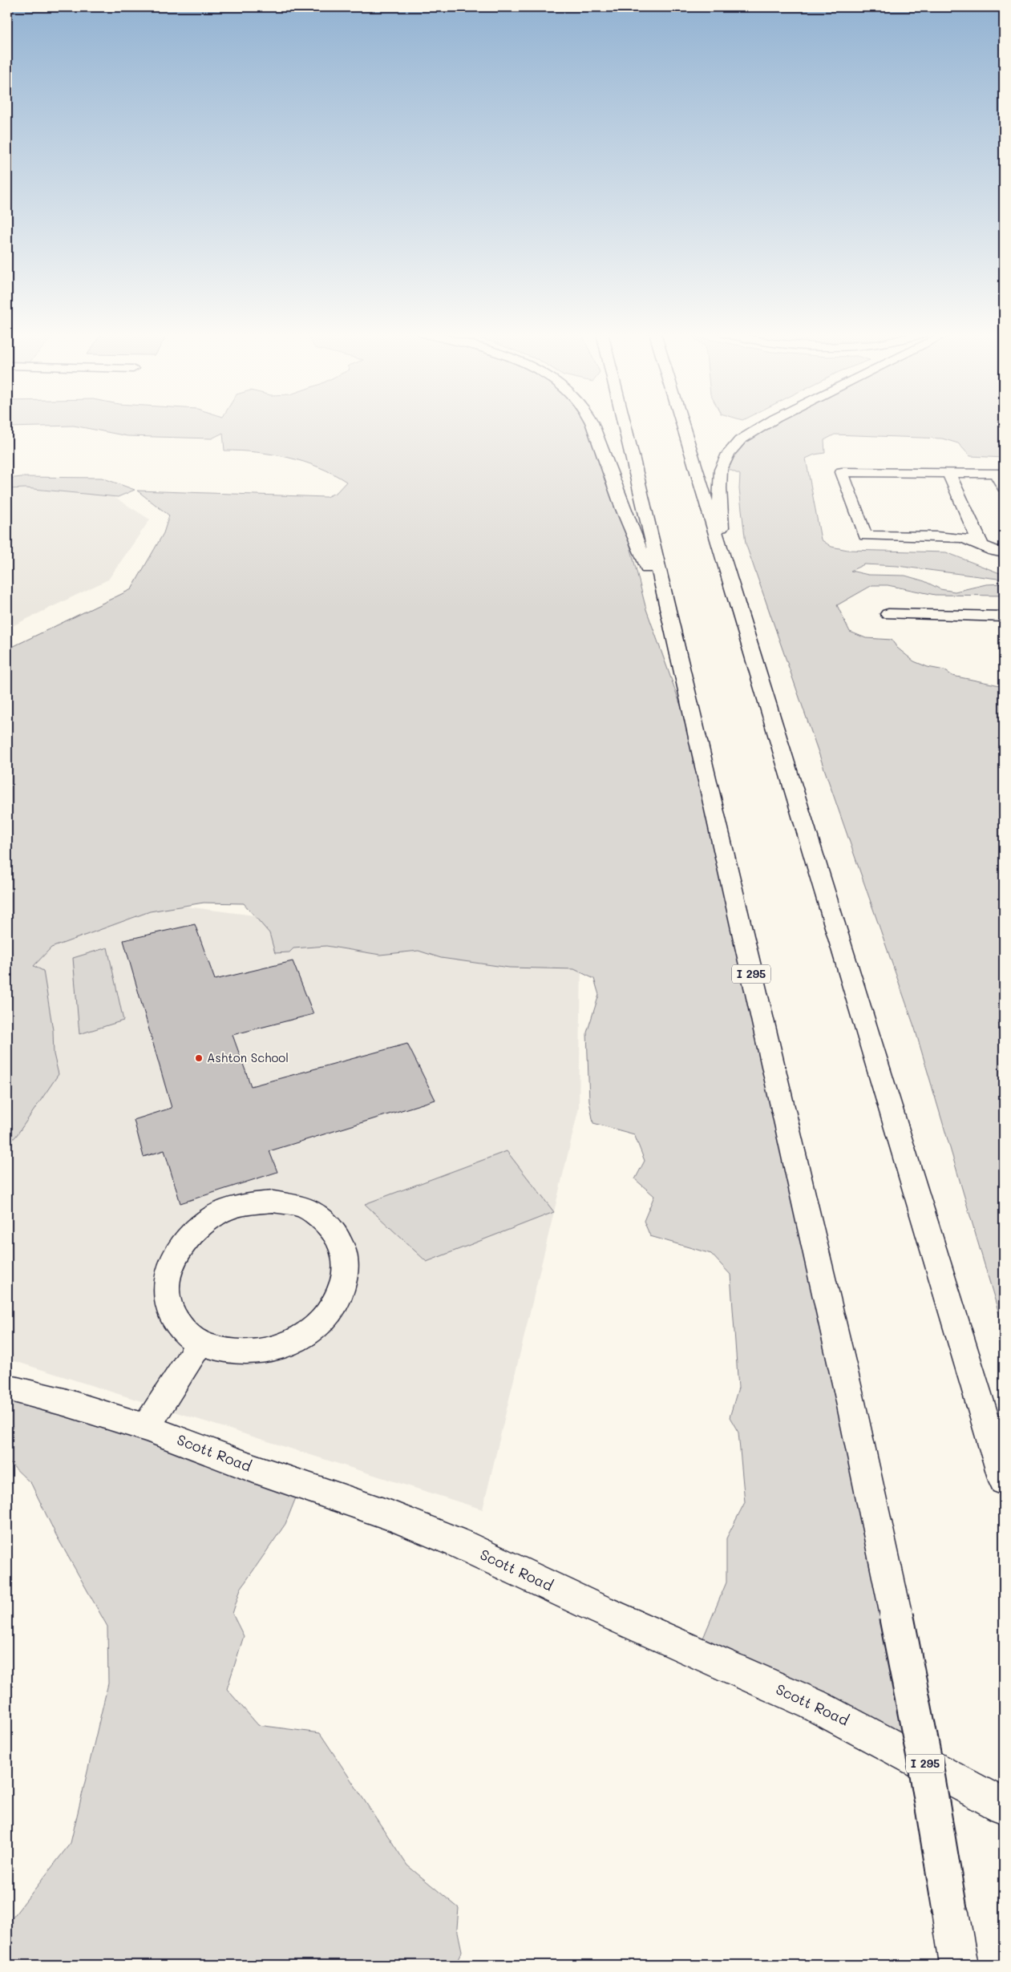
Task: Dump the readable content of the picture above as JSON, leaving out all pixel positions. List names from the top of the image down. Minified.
{"streets":{"main road":["I 295","Scott Road"]},"places":["Ashton School"]}
